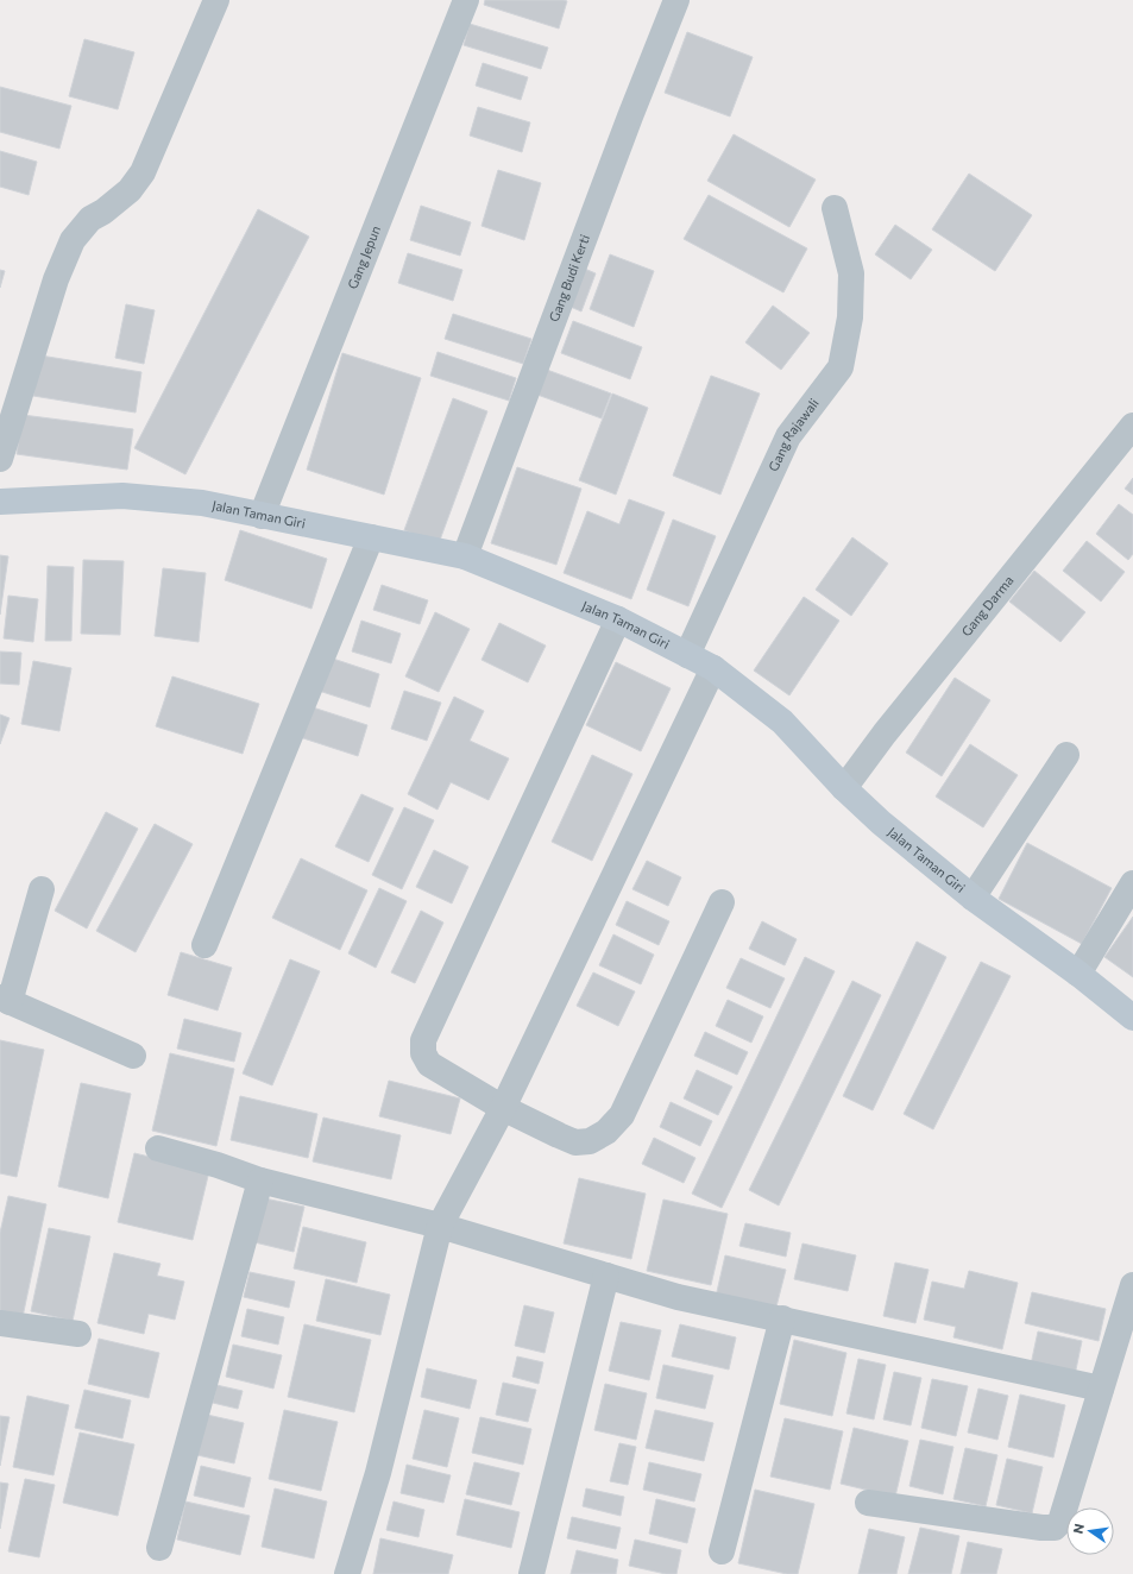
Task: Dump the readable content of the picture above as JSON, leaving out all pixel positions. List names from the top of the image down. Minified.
{"streets":{"street":["Gang Jepun","Gang Budi Kerti","Gang Rajawali","Jalan Taman Giri","Gang Darma"]},"crossings":[["Gang Jepun","Jalan Taman Giri"],["Gang Budi Kerti","Jalan Taman Giri"],["Gang Rajawali","Jalan Taman Giri"],["Jalan Taman Giri","Gang Darma"]],"north":"left"}
